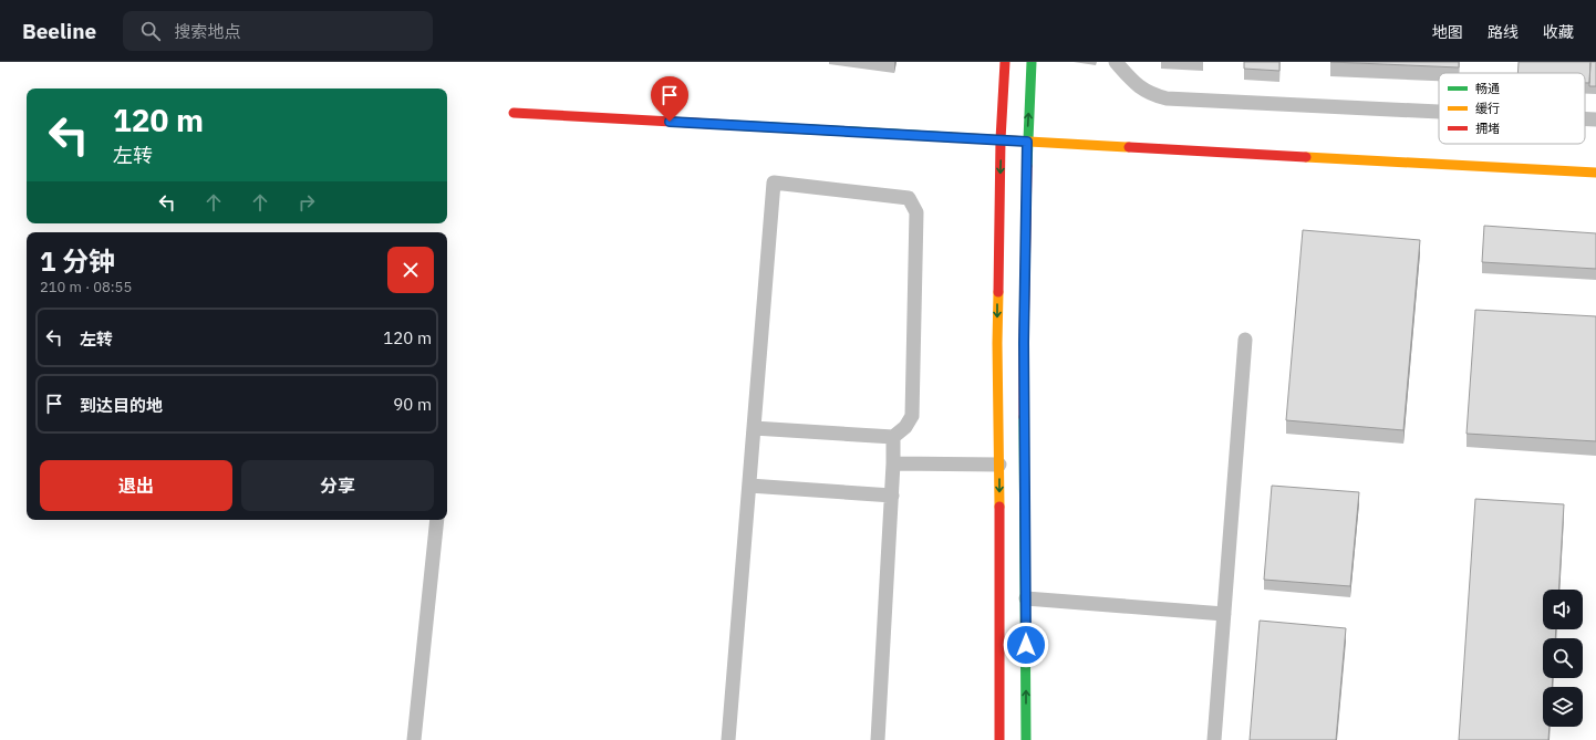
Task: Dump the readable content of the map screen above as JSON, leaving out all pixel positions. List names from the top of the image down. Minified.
{"legend":["畅通","缓行","拥堵"],"page":{"header":"Beeline","search":"搜索地点","nav":["地图","路线","收藏"],"turn":["120 m","左转"],"heading":["1 分钟","210 m · 08:55"],"list":[{"name":"左转","value":"120 m"},{"name":"到达目的地","value":"90 m"}],"buttons":["退出","分享"]}}
